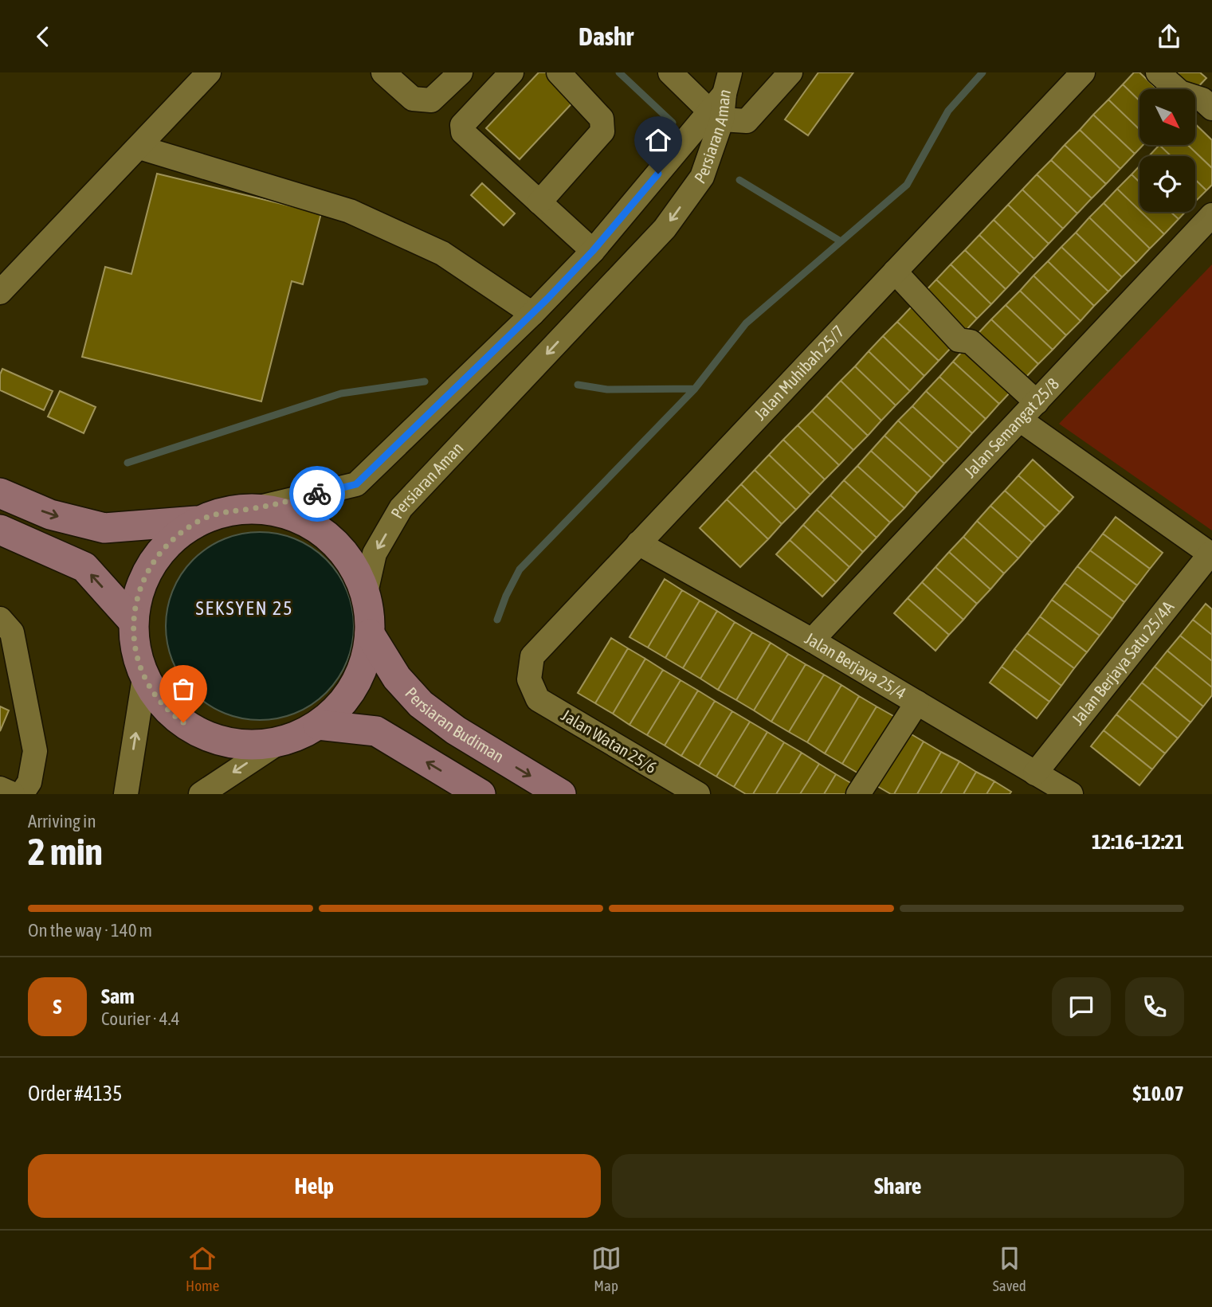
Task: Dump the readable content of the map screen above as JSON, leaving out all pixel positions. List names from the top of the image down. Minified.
{"streets":{"main road":["Persiaran Budiman"],"street":["Persiaran Aman","Jalan Muhibah 25/7","Jalan Semangat 25/8","Jalan Berjaya Satu 25/4A","Jalan Berjaya 25/4","Jalan Watan 25/6"]},"crossings":[["Jalan Muhibah 25/7","Jalan Berjaya 25/4"],["Jalan Muhibah 25/7","Jalan Watan 25/6"],["Jalan Semangat 25/8","Jalan Berjaya 25/4"],["Jalan Berjaya Satu 25/4A","Jalan Berjaya 25/4"]],"districts":["SEKSYEN 25"],"north":"bottom right","page":{"header":"Dashr","heading":["2 min","Arriving in","12:16–12:21"],"panel":["Sam","Courier · 4.4","Order #4135","$10.07"],"bar":"On the way · 140 m","round":"S","buttons":["Help","Share"],"tabs":["Home","Map","Saved"]}}
